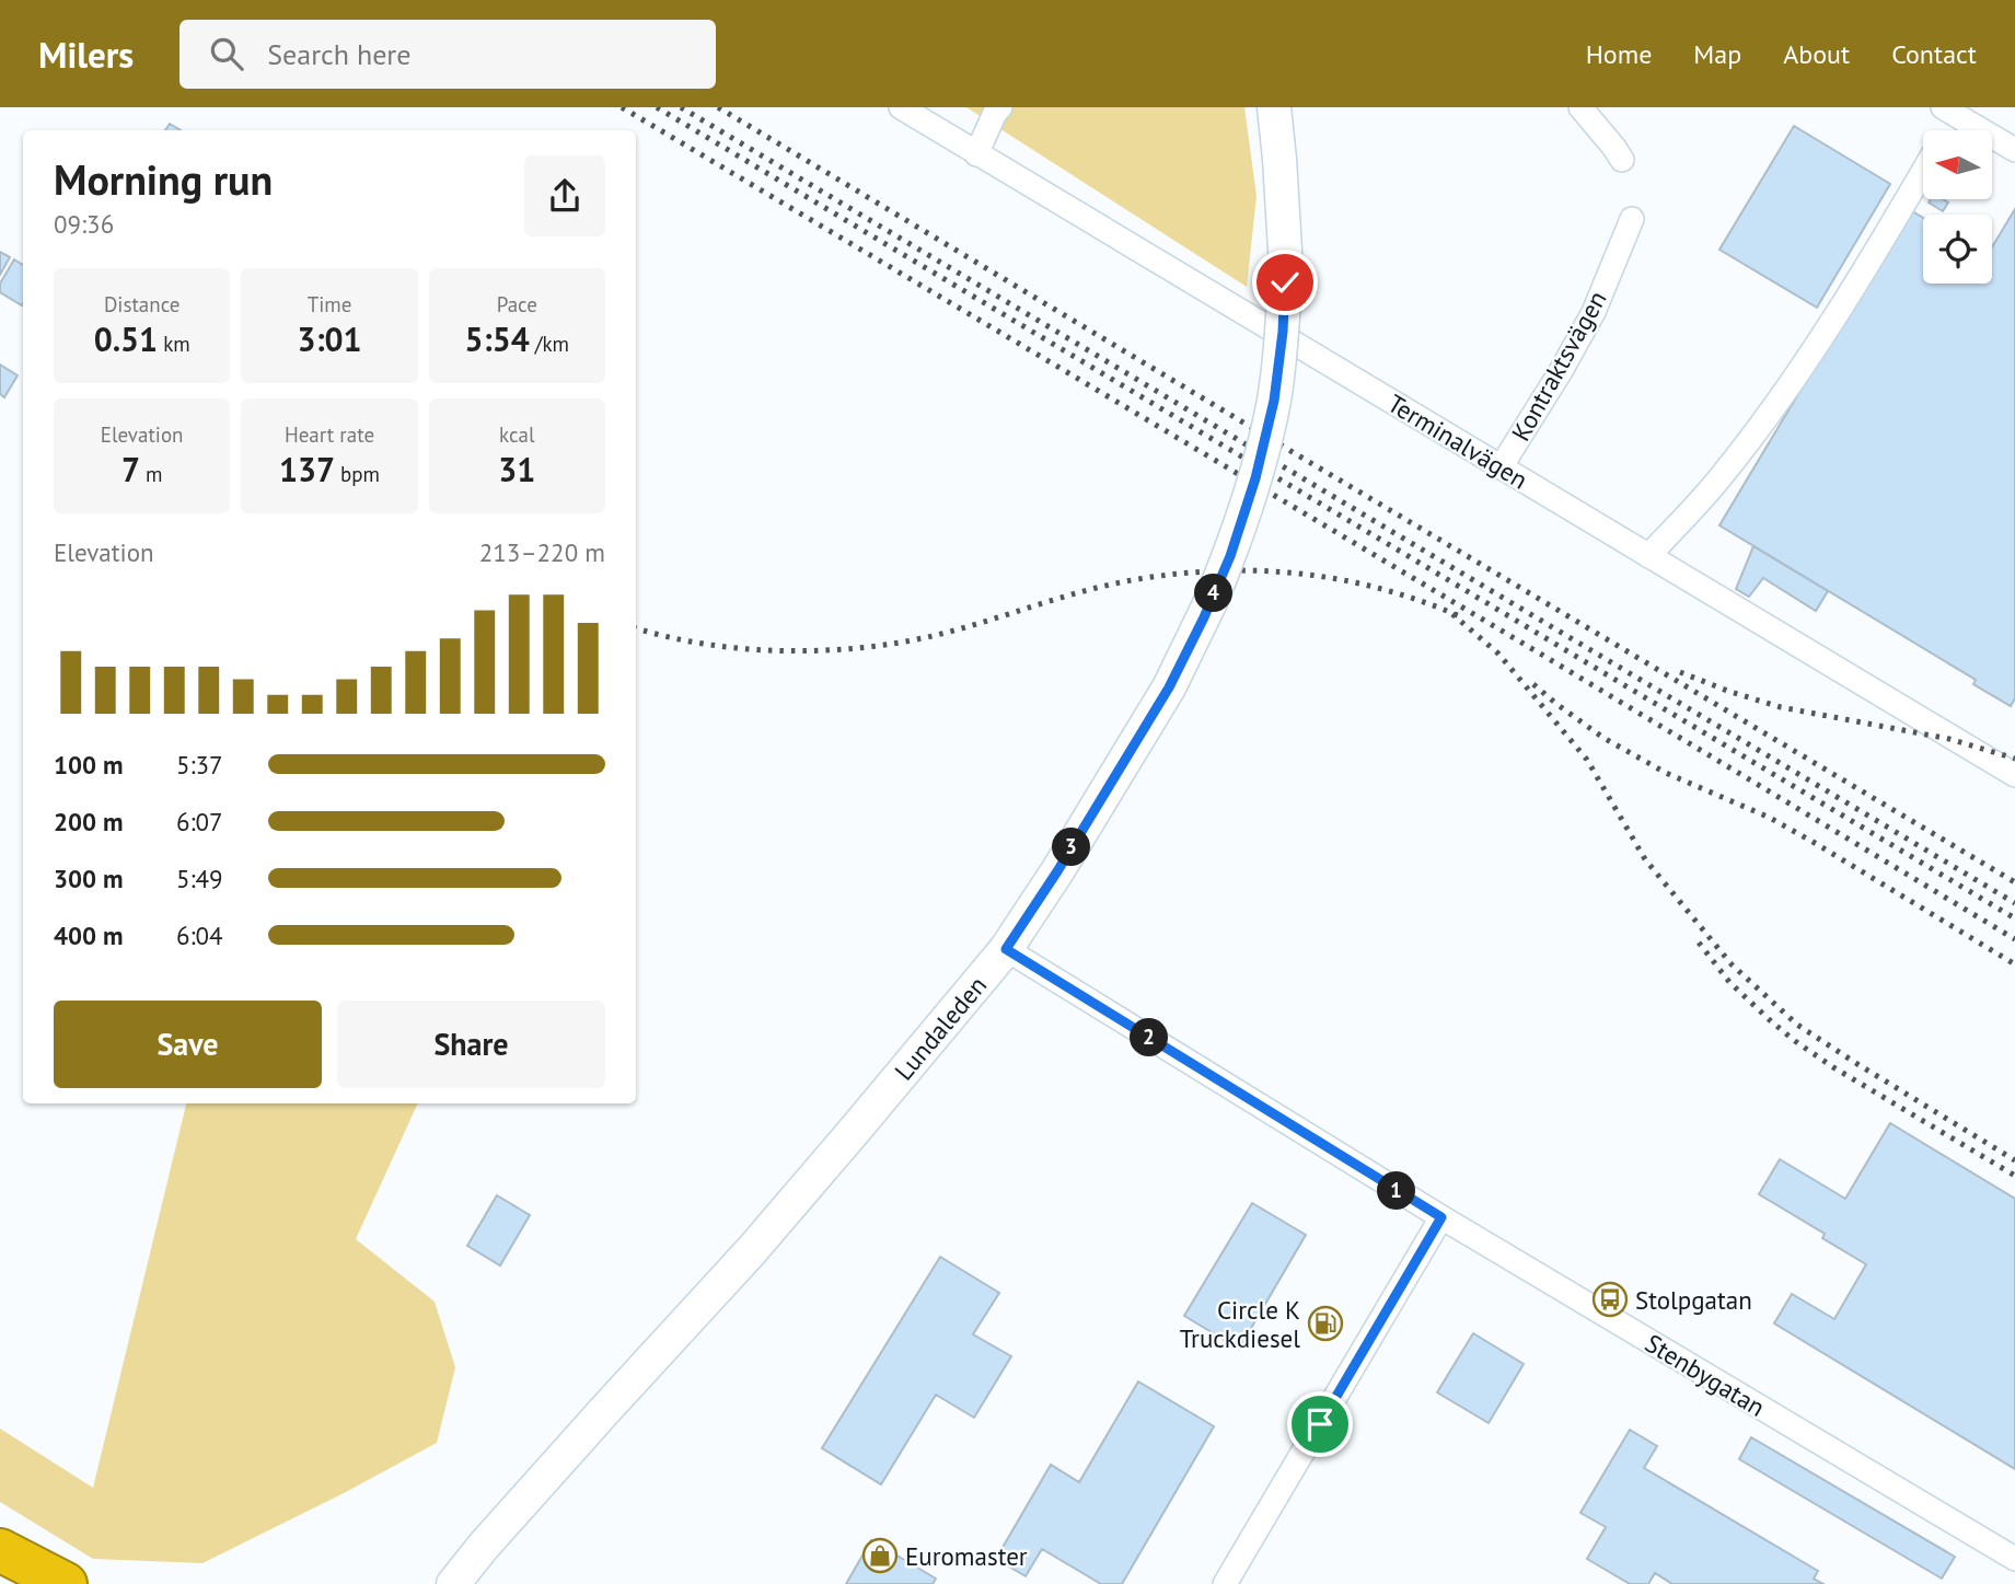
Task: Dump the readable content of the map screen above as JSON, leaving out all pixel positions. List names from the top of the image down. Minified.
{"streets":{"main road":["Lundaleden"],"street":["Kontraktsvägen","Terminalvägen","Stenbygatan"]},"crossings":[["Kontraktsvägen","Terminalvägen"],["Lundaleden","Stenbygatan"]],"places":{"bus stop":["Stolpgatan"],"fuel station":["Circle K Truckdiesel"],"shop":["Euromaster"]},"north":"left","page":{"header":"Milers","search":"Search here","nav":["Home","Map","About","Contact"],"heading":["Morning run","09:36"],"stats":[["Distance","0.51 km"],["Time","3:01"],["Pace","5:54 /km"],["Elevation","7 m"],["Heart rate","137 bpm"],["kcal","31"]],"chart":["Elevation","213–220 m"],"pins":["4","3","2","1"],"list":[{"name":"100 m","note":"5:37"},{"name":"200 m","note":"6:07"},{"name":"300 m","note":"5:49"},{"name":"400 m","note":"6:04"}],"buttons":["Save","Share"]}}
